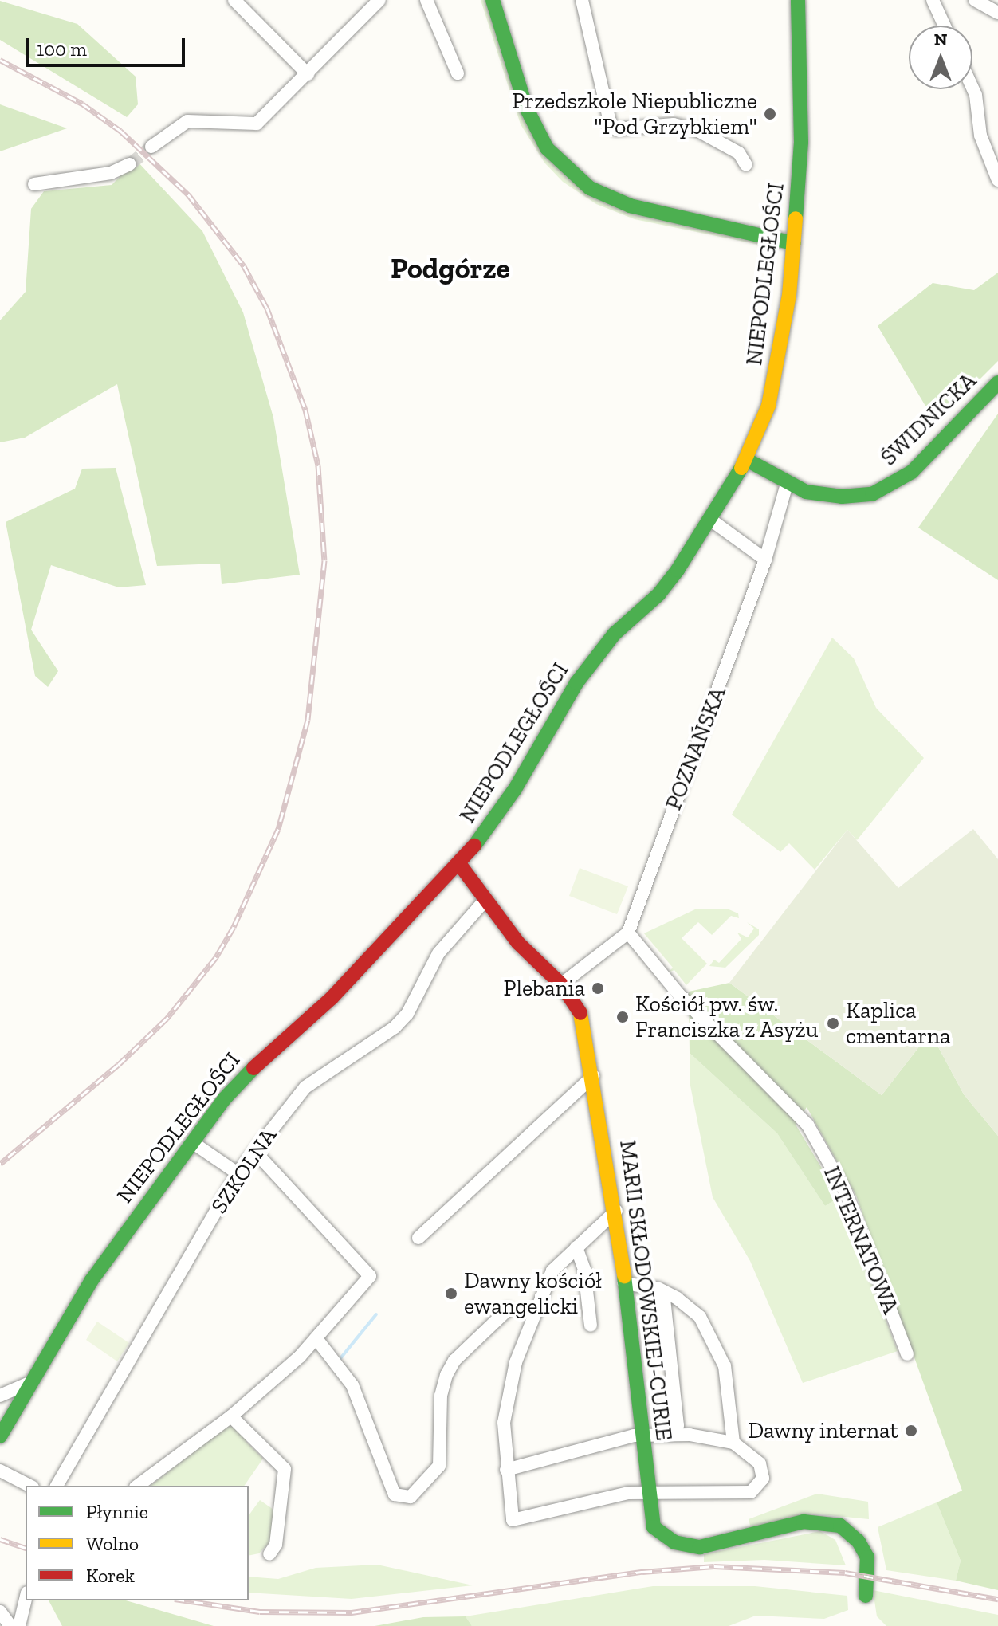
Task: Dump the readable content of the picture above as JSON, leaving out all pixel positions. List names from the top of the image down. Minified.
{"streets":{"main road":["NIEPODLEGŁOŚCI","ŚWIDNICKA","MARII SKŁODOWSKIEJ-CURIE"],"street":["POZNAŃSKA","SZKOLNA","INTERNATOWA"]},"crossings":[["NIEPODLEGŁOŚCI","ŚWIDNICKA"],["NIEPODLEGŁOŚCI","MARII SKŁODOWSKIEJ-CURIE"],["ŚWIDNICKA","POZNAŃSKA"],["POZNAŃSKA","INTERNATOWA"],["SZKOLNA","MARII SKŁODOWSKIEJ-CURIE"]],"districts":["Podgórze"],"places":["Przedszkole Niepubliczne \"Pod Grzybkiem\"","Plebania","Kościół pw. św. Franciszka z Asyżu","Kaplica cmentarna","Dawny kościół ewangelicki","Dawny internat"],"legend":["Płynnie","Wolno","Korek"],"scale_bar":"100 m","north":"top"}
